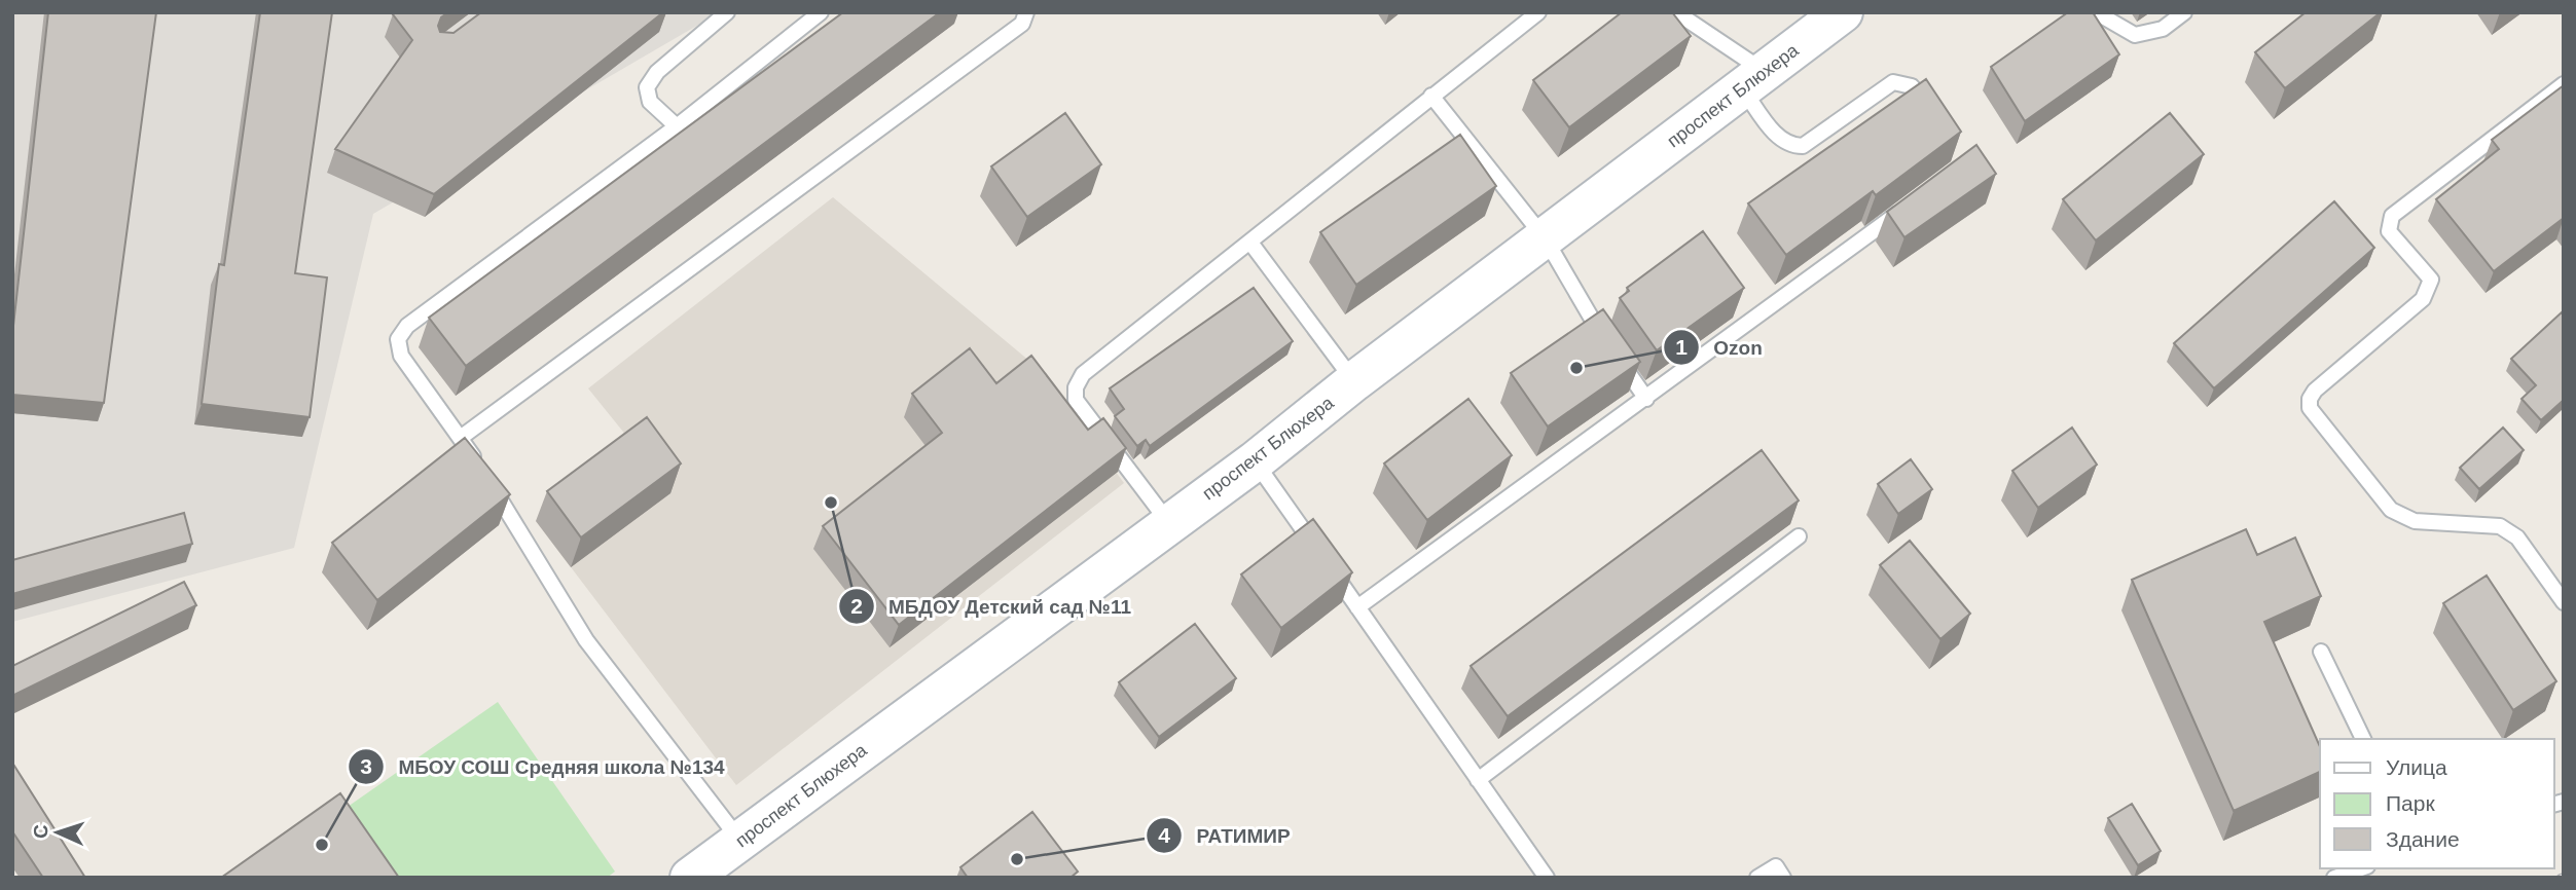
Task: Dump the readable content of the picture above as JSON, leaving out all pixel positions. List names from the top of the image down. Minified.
{"streets":{"street":["проспект Блюхера"]},"places":["Ozon","МБДОУ Детский сад №11","МБОУ СОШ Средняя школа №134","РАТИМИР"],"legend":["Улица","Парк","Здание"],"north":"left"}
